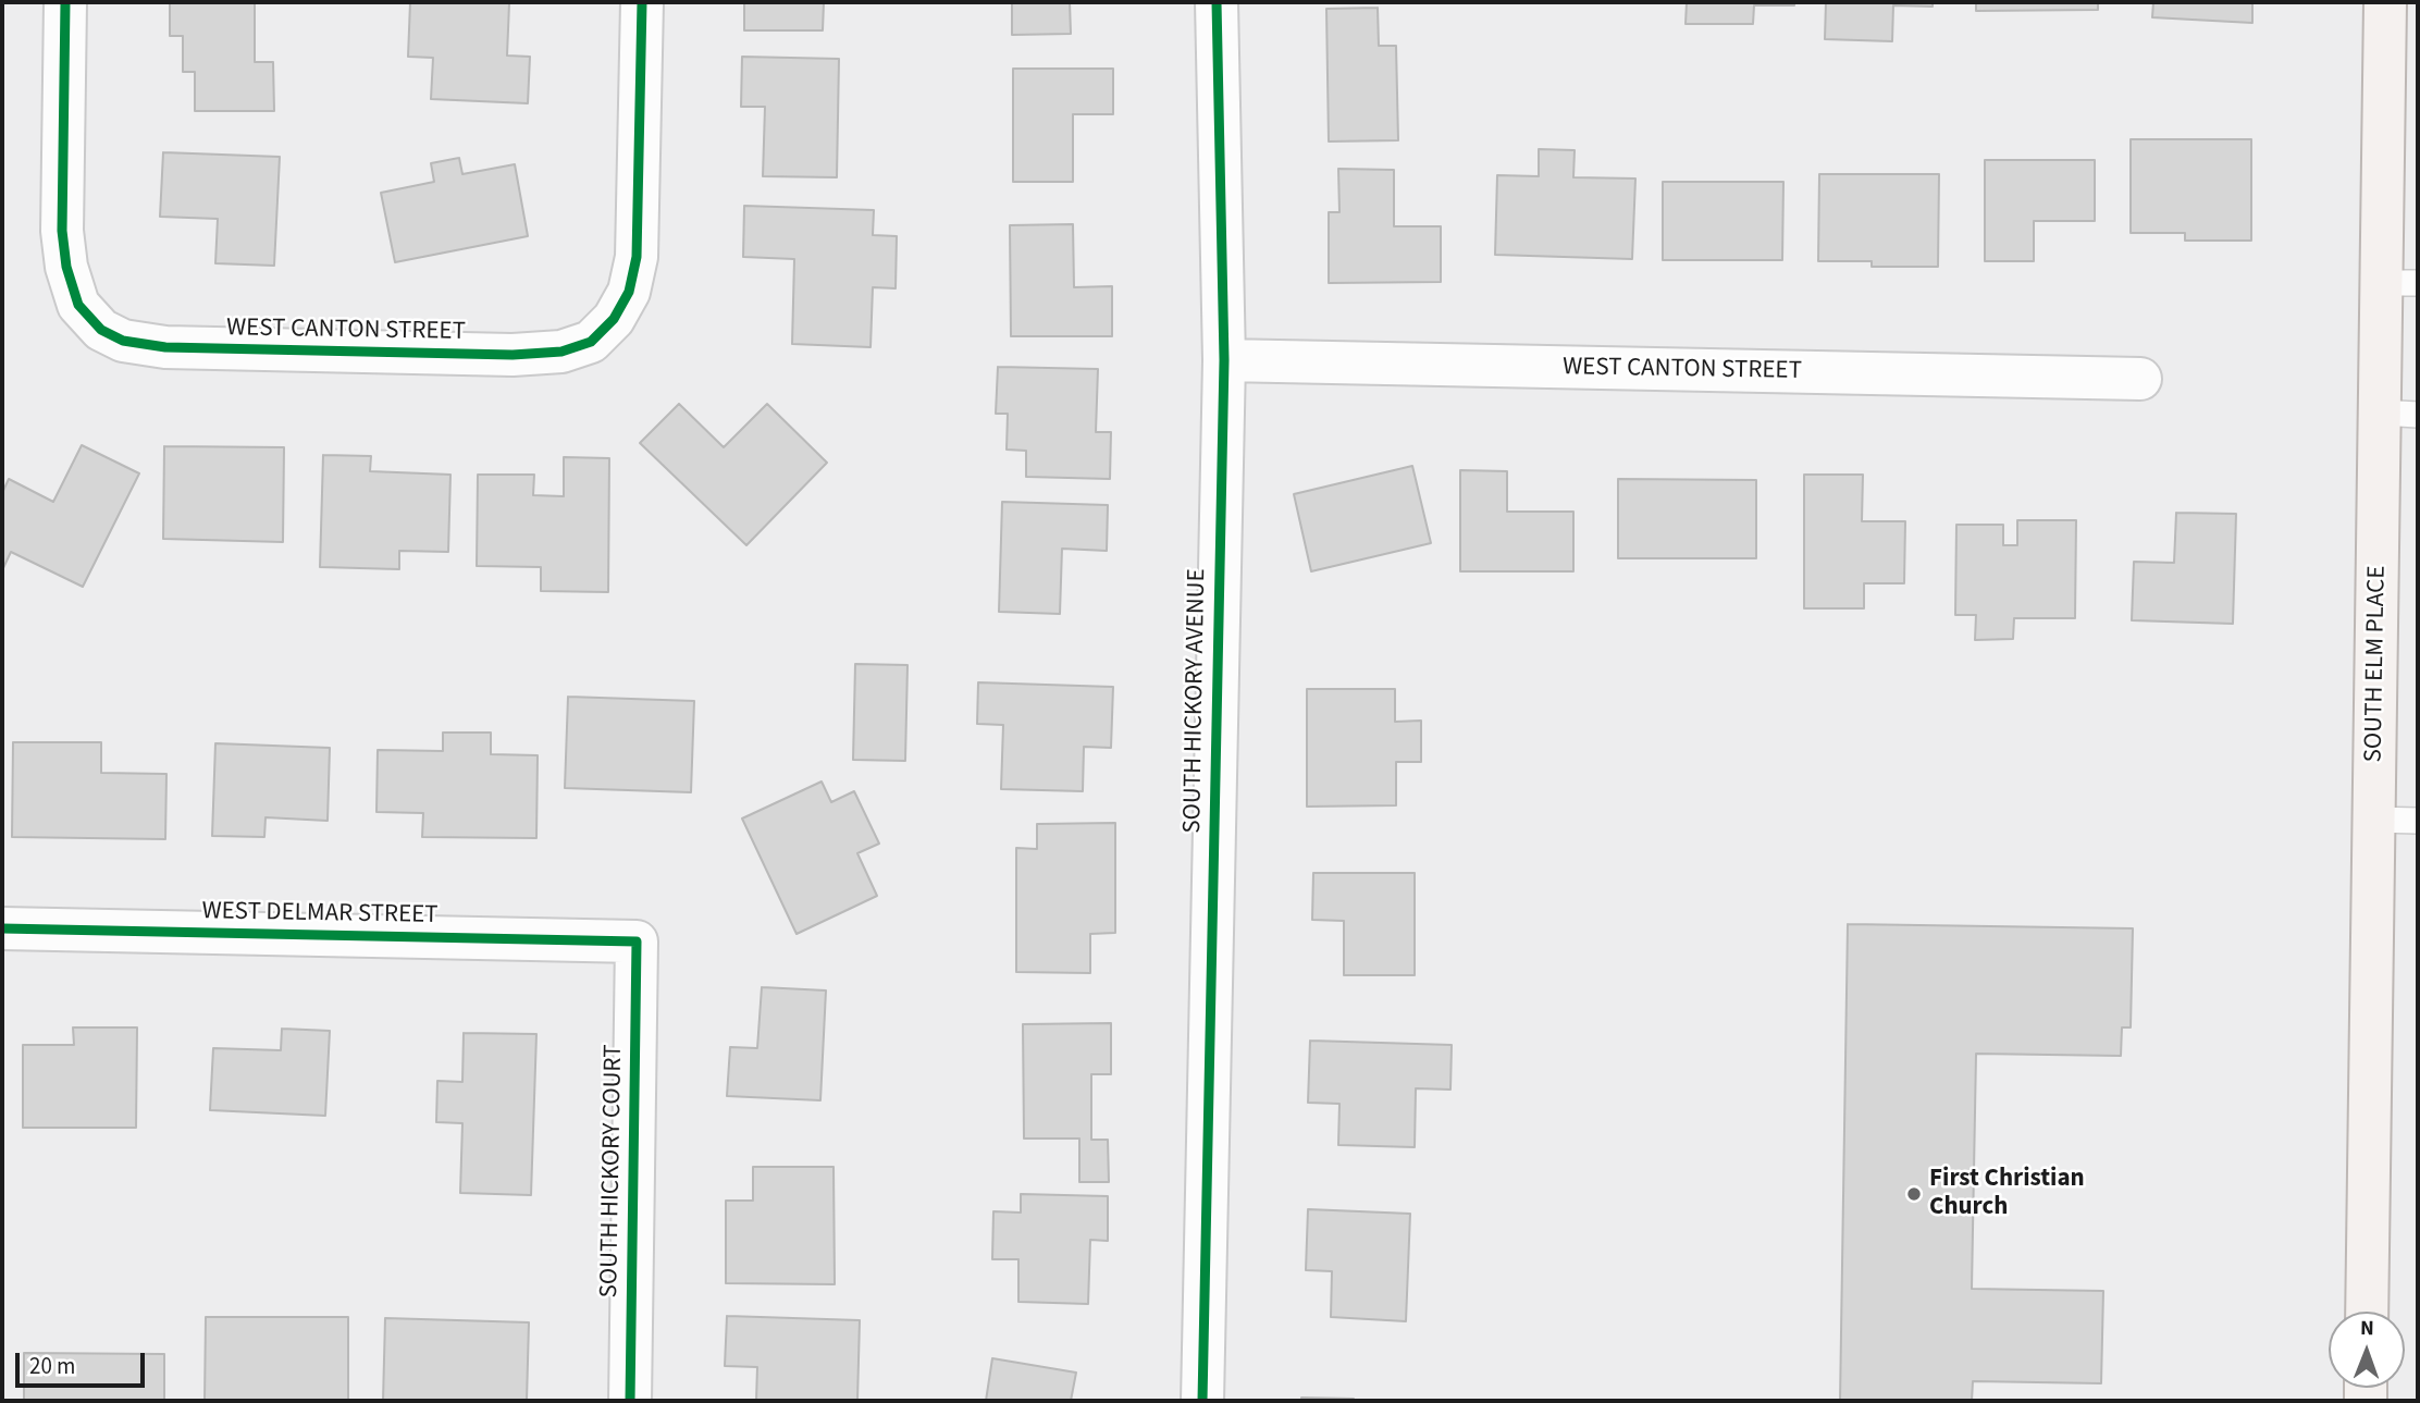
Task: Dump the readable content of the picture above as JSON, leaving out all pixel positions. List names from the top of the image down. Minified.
{"streets":{"main road":["SOUTH ELM PLACE"],"street":["WEST CANTON STREET","SOUTH HICKORY AVENUE","WEST DELMAR STREET","SOUTH HICKORY COURT"]},"crossings":[["WEST CANTON STREET","SOUTH HICKORY AVENUE"],["WEST DELMAR STREET","SOUTH HICKORY COURT"]],"places":["First Christian Church"],"scale_bar":"20 m","north":"top"}
